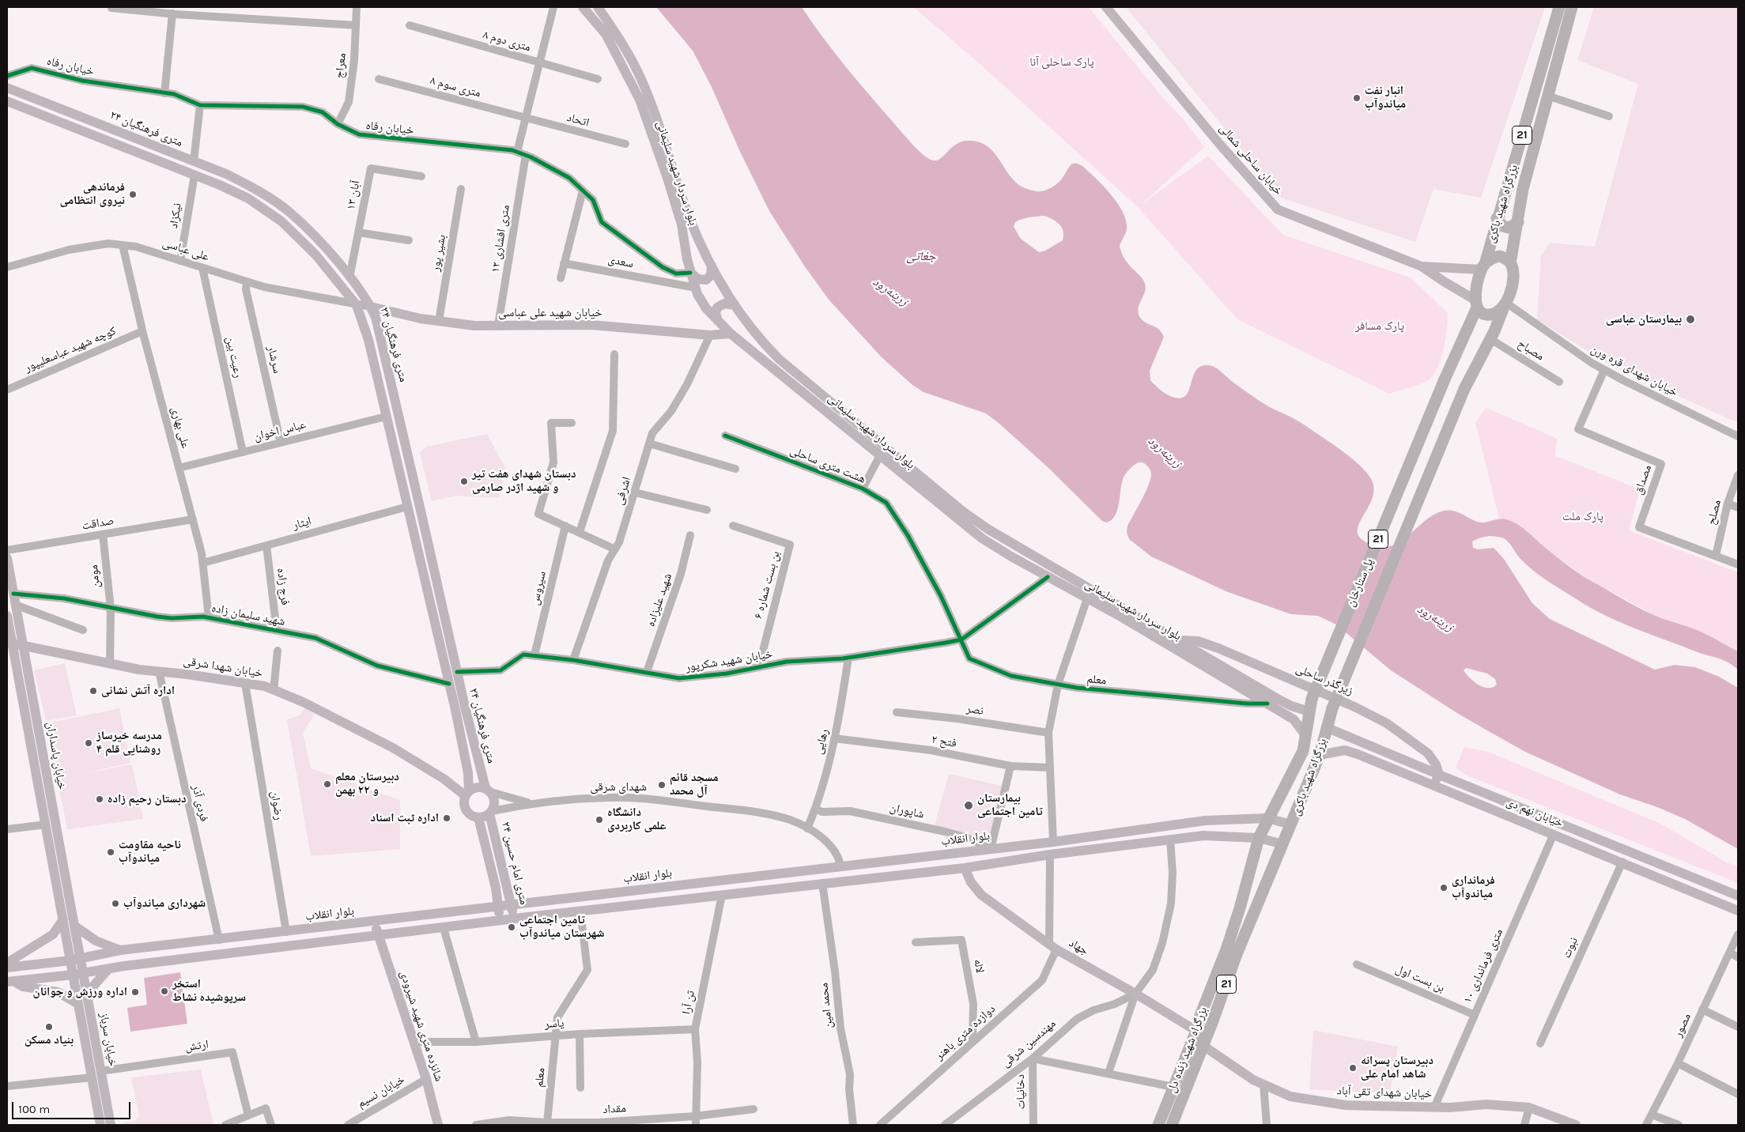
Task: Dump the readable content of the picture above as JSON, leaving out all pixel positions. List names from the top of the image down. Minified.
{"streets":{"highway":["21","بزرگراه شهید باکری","پل ستارخان","بزرگراه شهید زنده دل"],"main road":["۲۴ متری فرهنگیان","خیابان ساحلی شمالی","بلوار سردار شهید سلیمانی","خیابان شهید علی عباسی","خیابان شهدا شرقی","زیرگذر ساحلی","خیابان پاسداران","خیابان نهم دی","بلوار انقلاب","۲۴ متری امام حسین","جهاد","شانزده متری شهید شیرودی","خیابان سرباز","خیابان شهدای تقی آباد"],"street":["۸ متری دوم","معراج","خیابان رفاه","۸ متری سوم","اتحاد","۱۳ آبان","نیکزاد","۱۲ متری افشاری","علی عباسی","بشیر پور","سعدی","کوچه شهید عباسعلیپور","مصباح","رعیت بین","سرشار","خیابان شهدای قره ورن","علی بهاری","عباس اخوان","هشت متری ساحلی","مصداق","اشرفی","مصلح","صداقت","ایثار","مومن","بن بست شماره ۶","فرج زاده","سیروس","شهید علیزاده","شهید سلیمان زاده","خیابان شهید شکرپور","معلم","نصر","رهایی","فتح ۲","شهدای شرقی","فردی آذر","رضوان","شاپوران","نبوت","لاله","۱۰ متری فرمانداری","بن بست اول","تن آرا","محمد امین","یاسر","مصور","دوازده متری باهنر","مهندسین شرقی","ارتش","خیابان نسیم","دخانیات","مقداد"]},"crossings":[["معراج","خیابان رفاه"],["خیابان رفاه","بلوار سردار شهید سلیمانی"],["خیابان رفاه","۱۲ متری افشاری"],["۸ متری سوم","اتحاد"],["۲۴ متری فرهنگیان","۱۳ آبان"],["۲۴ متری فرهنگیان","نیکزاد"],["۲۴ متری فرهنگیان","علی عباسی"],["۲۴ متری فرهنگیان","خیابان شهید علی عباسی"],["۲۴ متری فرهنگیان","عباس اخوان"],["۲۴ متری فرهنگیان","ایثار"],["۲۴ متری فرهنگیان","شهید سلیمان زاده"],["۲۴ متری فرهنگیان","خیابان شهید شکرپور"],["۲۴ متری فرهنگیان","خیابان شهدا شرقی"],["۲۴ متری فرهنگیان","شهدای شرقی"],["۲۴ متری فرهنگیان","۲۴ متری امام حسین"],["21","بزرگراه شهید باکری"],["21","مصباح"],["21","خیابان شهدای قره ورن"],["21","پل ستارخان"],["21","بلوار انقلاب"],["21","بزرگراه شهید زنده دل"],["بلوار سردار شهید سلیمانی","بزرگراه شهید باکری"],["بلوار سردار شهید سلیمانی","سعدی"],["بلوار سردار شهید سلیمانی","خیابان شهید علی عباسی"],["بلوار سردار شهید سلیمانی","معلم"],["بلوار سردار شهید سلیمانی","زیرگذر ساحلی"],["بزرگراه شهید باکری","خیابان شهدای قره ورن"],["بزرگراه شهید باکری","پل ستارخان"],["بزرگراه شهید باکری","خیابان نهم دی"],["بزرگراه شهید باکری","بلوار انقلاب"],["بزرگراه شهید باکری","بزرگراه شهید زنده دل"],["نیکزاد","علی عباسی"],["۱۲ متری افشاری","خیابان شهید علی عباسی"],["علی عباسی","خیابان شهید علی عباسی"],["علی عباسی","رعیت بین"],["علی عباسی","سرشار"],["علی عباسی","علی بهاری"],["بشیر پور","خیابان شهید علی عباسی"],["خیابان شهید علی عباسی","اشرفی"],["کوچه شهید عباسعلیپور","علی بهاری"],["مصباح","پل ستارخان"],["رعیت بین","عباس اخوان"],["سرشار","عباس اخوان"],["خیابان شهدای قره ورن","مصداق"],["علی بهاری","عباس اخوان"],["علی بهاری","صداقت"],["علی بهاری","ایثار"],["علی بهاری","شهید سلیمان زاده"],["هشت متری ساحلی","خیابان شهید شکرپور"],["هشت متری ساحلی","معلم"],["مصداق","مصلح"],["اشرفی","خیابان شهید شکرپور"],["صداقت","مومن"],["ایثار","فرج زاده"],["مومن","شهید سلیمان زاده"],["مومن","خیابان شهدا شرقی"],["بن بست شماره ۶","خیابان شهید شکرپور"],["فرج زاده","شهید سلیمان زاده"],["سیروس","خیابان شهید شکرپور"],["شهید علیزاده","خیابان شهید شکرپور"],["شهید سلیمان زاده","خیابان پاسداران"],["خیابان شهید شکرپور","معلم"],["خیابان شهید شکرپور","رهایی"],["خیابان شهدا شرقی","خیابان پاسداران"],["خیابان شهدا شرقی","شهدای شرقی"],["خیابان شهدا شرقی","فردی آذر"],["خیابان شهدا شرقی","رضوان"],["خیابان شهدا شرقی","۲۴ متری امام حسین"],["معلم","یاسر"],["معلم","مقداد"],["زیرگذر ساحلی","خیابان نهم دی"],["رهایی","فتح ۲"],["رهایی","شهدای شرقی"],["رهایی","شاپوران"],["خیابان پاسداران","بلوار انقلاب"],["خیابان پاسداران","خیابان سرباز"],["شهدای شرقی","بلوار انقلاب"],["شهدای شرقی","۲۴ متری امام حسین"],["فردی آذر","بلوار انقلاب"],["رضوان","بلوار انقلاب"],["شاپوران","بلوار انقلاب"],["خیابان نهم دی","نبوت"],["خیابان نهم دی","۱۰ متری فرمانداری"],["بلوار انقلاب","۲۴ متری امام حسین"],["بلوار انقلاب","شانزده متری شهید شیرودی"],["بلوار انقلاب","خیابان سرباز"],["جهاد","دوازده متری باهنر"],["جهاد","مهندسین شرقی"],["جهاد","بزرگراه شهید زنده دل"],["لاله","دوازده متری باهنر"],["۱۰ متری فرمانداری","بن بست اول"],["۱۰ متری فرمانداری","خیابان شهدای تقی آباد"],["تن آرا","یاسر"],["تن آرا","مقداد"],["یاسر","شانزده متری شهید شیرودی"],["شانزده متری شهید شیرودی","خیابان نسیم"],["خیابان سرباز","ارتش"],["مهندسین شرقی","دخانیات"],["بزرگراه شهید زنده دل","خیابان شهدای تقی آباد"]],"water":["جغاتی","زرینه‌رود"],"parks":["پارک ساحلی آنا","پارک مسافر","پارک ملت"],"places":["انبار نفت میاندوآب","فرماندهی نیروی انتظامی","بیمارستان عباسی","دبستان شهدای هفت تیر و شهید اژدر صارمی","اداره آتش نشانی","مدرسه خیرساز روشنایی قلم ۴","دبیرستان معلم و ۲۲ بهمن","مسجد قائم آل محمد","دبستان رحیم زاده","بیمارستان تامین اجتماعی","اداره ثبت اسناد","دانشگاه علمی کاربردی","ناحیه مقاومت میاندوآب","فرمانداری میاندوآب","شهرداری میاندوآب","تامین اجتماعی شهرستان میاندوآب","استخر سرپوشیده نشاط","اداره ورزش و جوانان","بنیاد مسکن","دبیرستان پسرانه شاهد امام علی"],"scale_bar":"100 m"}
